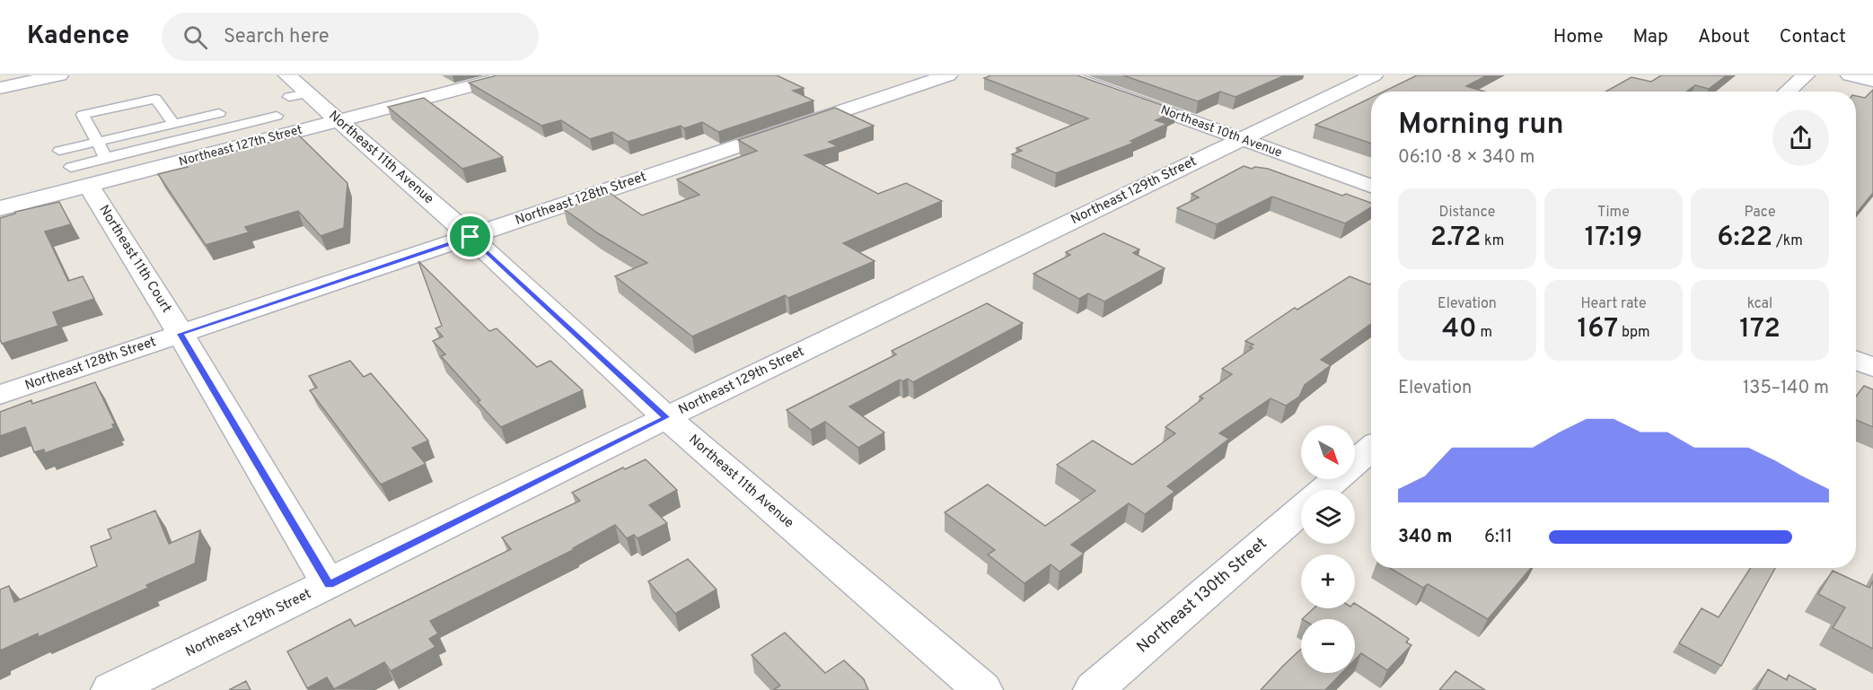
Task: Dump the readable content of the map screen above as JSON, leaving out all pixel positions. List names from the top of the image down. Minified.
{"streets":{"street":["Northeast 10th Avenue","Northeast 127th Street","Northeast 11th Avenue","Northeast 129th Street","Northeast 128th Street","Northeast 11th Court","Northeast 130th Street"]},"crossings":[["Northeast 10th Avenue","Northeast 129th Street"],["Northeast 127th Street","Northeast 11th Avenue"],["Northeast 127th Street","Northeast 11th Court"],["Northeast 11th Avenue","Northeast 129th Street"],["Northeast 11th Avenue","Northeast 128th Street"],["Northeast 129th Street","Northeast 11th Court"],["Northeast 128th Street","Northeast 11th Court"]],"north":"bottom right","page":{"header":"Kadence","search":"Search here","nav":["Home","Map","About","Contact"],"heading":["Morning run","06:10 · 8 × 340 m"],"stats":[["Distance","2.72 km"],["Time","17:19"],["Pace","6:22 /km"],["Elevation","40 m"],["Heart rate","167 bpm"],["kcal","172"]],"chart":["Elevation","135–140 m"],"map_buttons":["+","−"],"list":[{"name":"340 m","note":"6:11"}]}}
